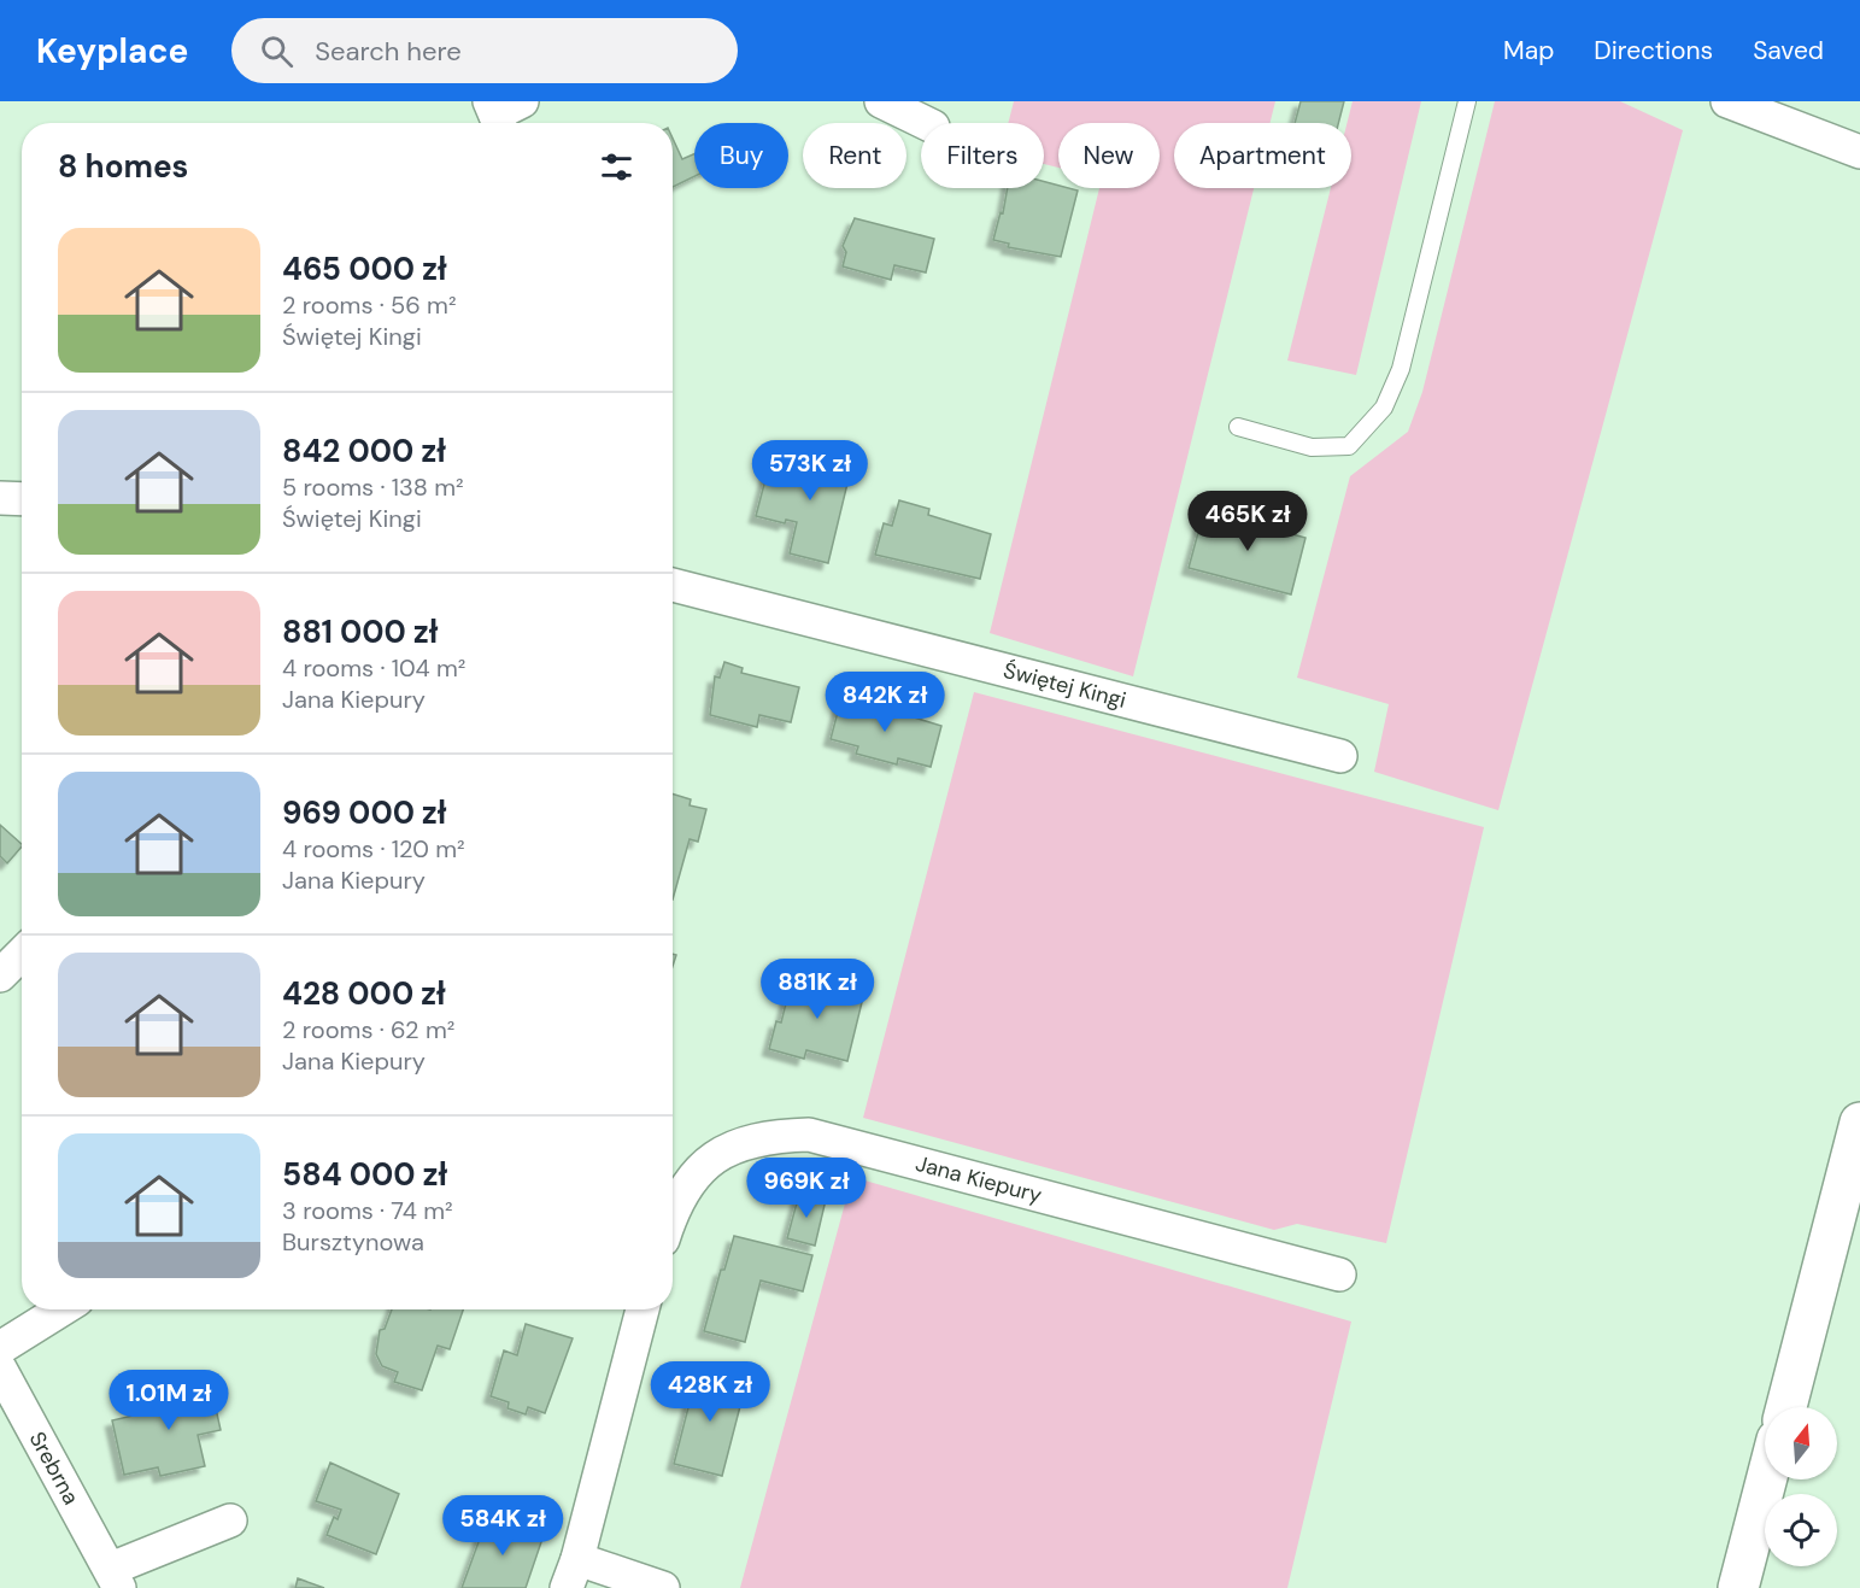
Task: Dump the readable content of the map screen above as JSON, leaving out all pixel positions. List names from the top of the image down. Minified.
{"streets":{"street":["Świętej Kingi","Jana Kiepury","Srebrna"]},"north":"top","page":{"header":"Keyplace","search":"Search here","nav":["Map","Directions","Saved"],"chip":["Buy","Rent","Filters","New","Apartment"],"heading":"8 homes","list":[{"name":"465 000 zł","note":"2 rooms · 56 m² · Świętej Kingi"},{"name":"842 000 zł","note":"5 rooms · 138 m² · Świętej Kingi"},{"name":"881 000 zł","note":"4 rooms · 104 m² · Jana Kiepury"},{"name":"969 000 zł","note":"4 rooms · 120 m² · Jana Kiepury"},{"name":"428 000 zł","note":"2 rooms · 62 m² · Jana Kiepury"},{"name":"584 000 zł","note":"3 rooms · 74 m² · Bursztynowa"}],"price":["573K zł","465K zł","842K zł","881K zł","969K zł","428K zł","1.01M zł","584K zł"]}}
